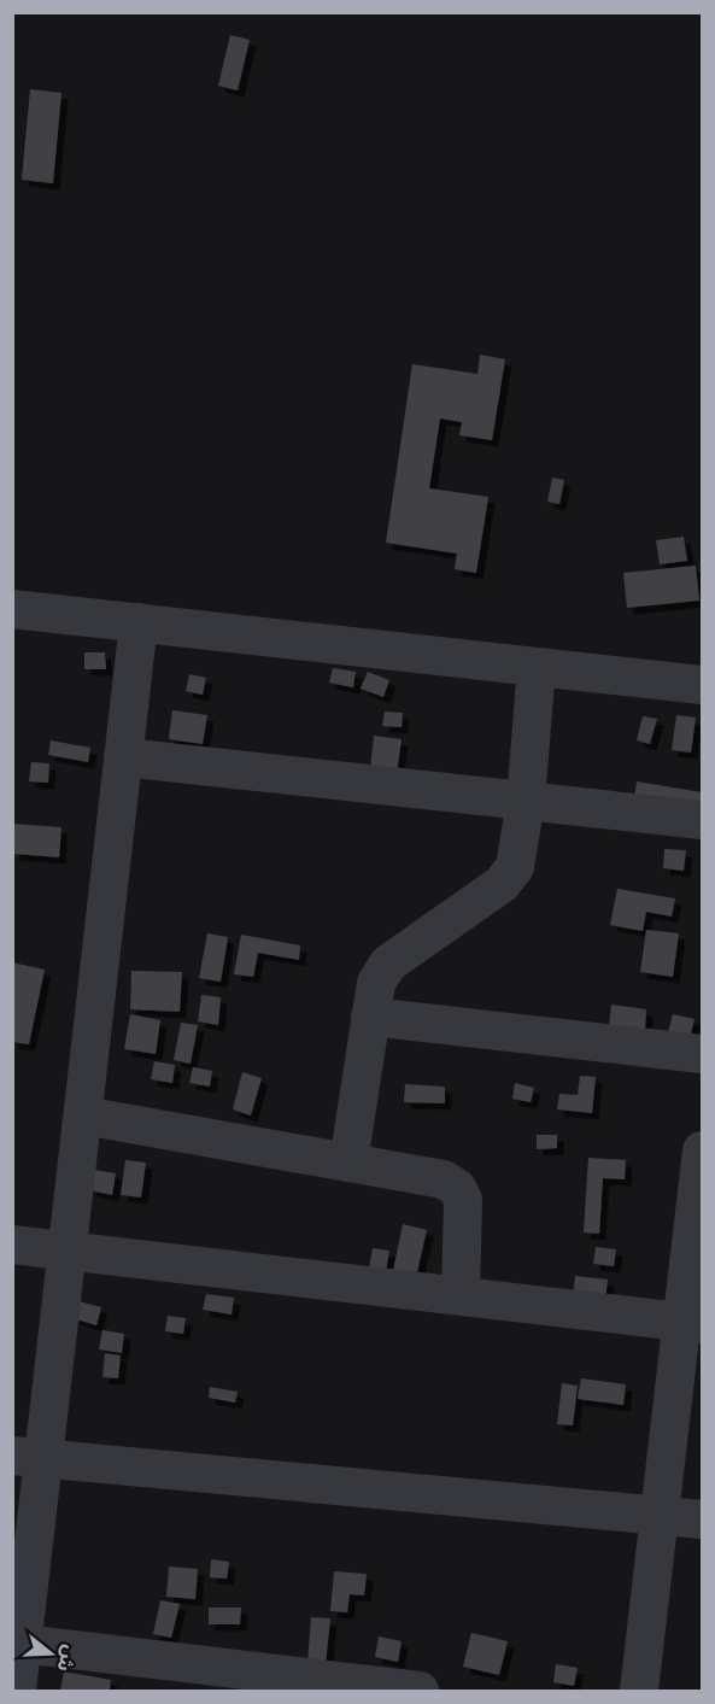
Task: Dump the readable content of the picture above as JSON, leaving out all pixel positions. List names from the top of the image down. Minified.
{"north":"right"}
